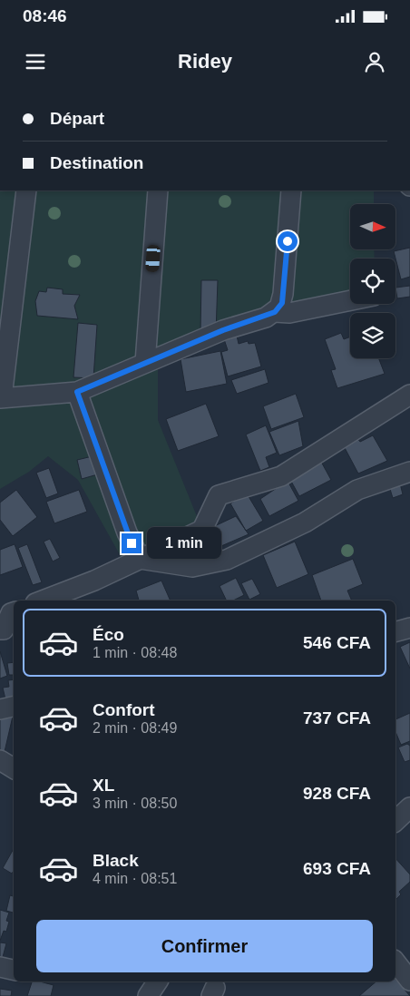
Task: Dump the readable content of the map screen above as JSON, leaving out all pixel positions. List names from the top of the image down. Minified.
{"north":"right","page":{"status":"08:46","header":"Ridey","banner":["Départ","Destination"],"bubble":"1 min","list":[{"name":"Éco","note":"1 min · 08:48","value":"546 CFA"},{"name":"Confort","note":"2 min · 08:49","value":"737 CFA"},{"name":"XL","note":"3 min · 08:50","value":"928 CFA"},{"name":"Black","note":"4 min · 08:51","value":"693 CFA"}],"buttons":"Confirmer"}}
